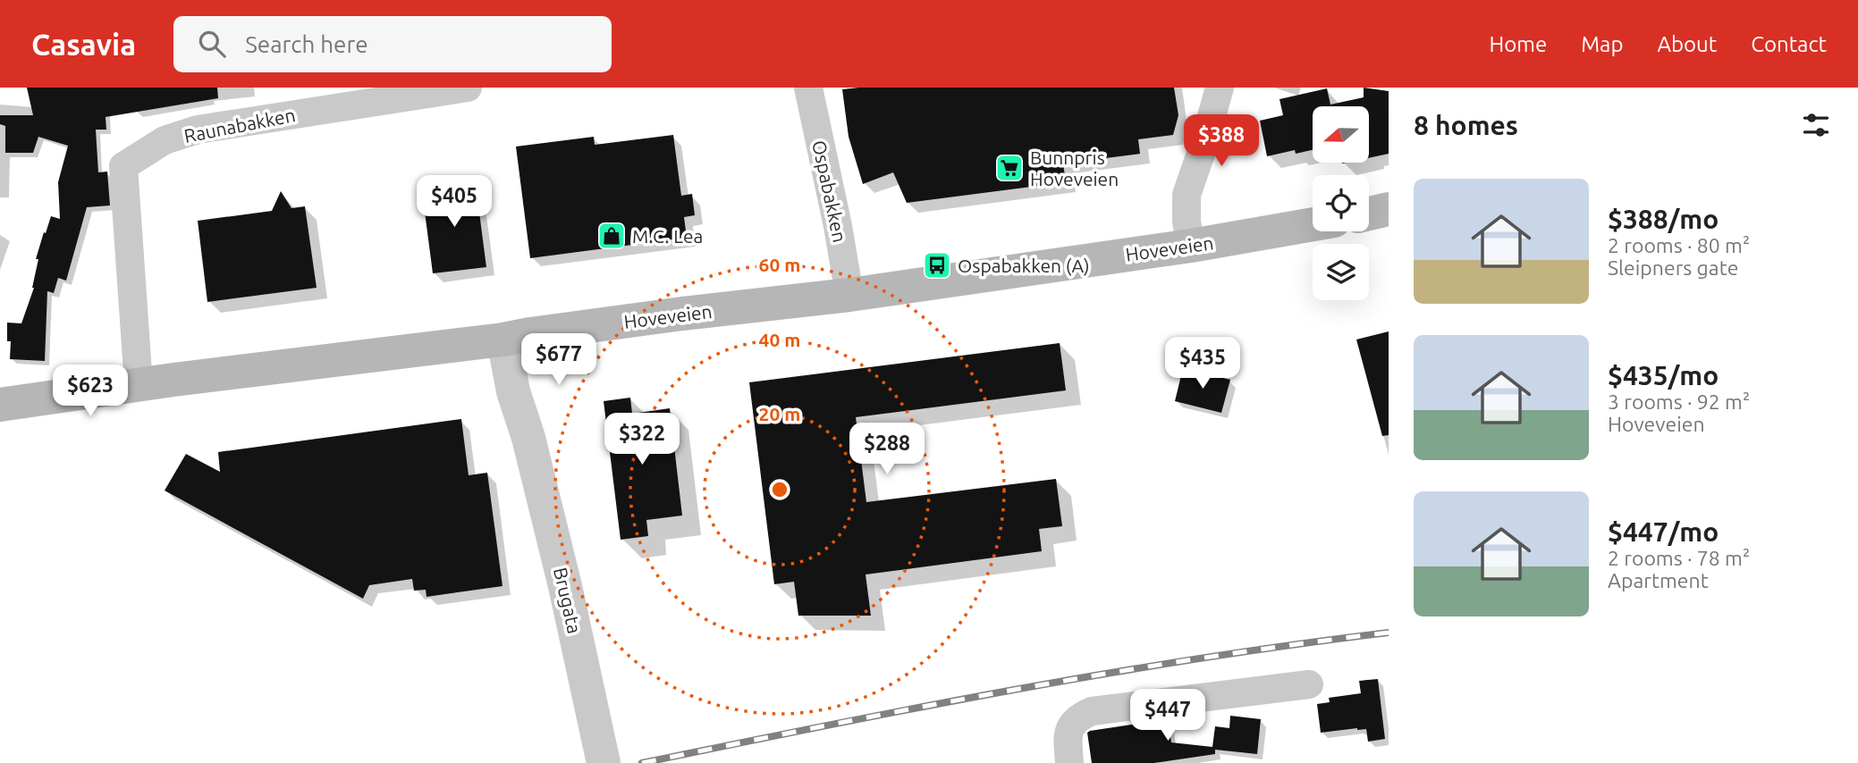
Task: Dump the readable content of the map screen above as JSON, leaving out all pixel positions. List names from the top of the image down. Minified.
{"streets":{"main road":["Hoveveien"],"street":["Raunabakken","Ospabakken","Brugata"]},"crossings":[["Raunabakken","Hoveveien"],["Ospabakken","Hoveveien"],["Hoveveien","Brugata"]],"places":{"supermarket":["Bunnpris Hoveveien"],"shop":["M.C. Lea"],"bus stop":["Ospabakken (A)"]},"north":"left","page":{"header":"Casavia","search":"Search here","nav":["Home","Map","About","Contact"],"heading":"8 homes","price":["$388","$405","$677","$435","$623","$322","$288","$447"],"list":[{"name":"$388/mo","note":"2 rooms · 80 m² · Sleipners gate"},{"name":"$435/mo","note":"3 rooms · 92 m² · Hoveveien"},{"name":"$447/mo","note":"2 rooms · 78 m² · Apartment"}]},"rings":["60 m","40 m","20 m"]}
